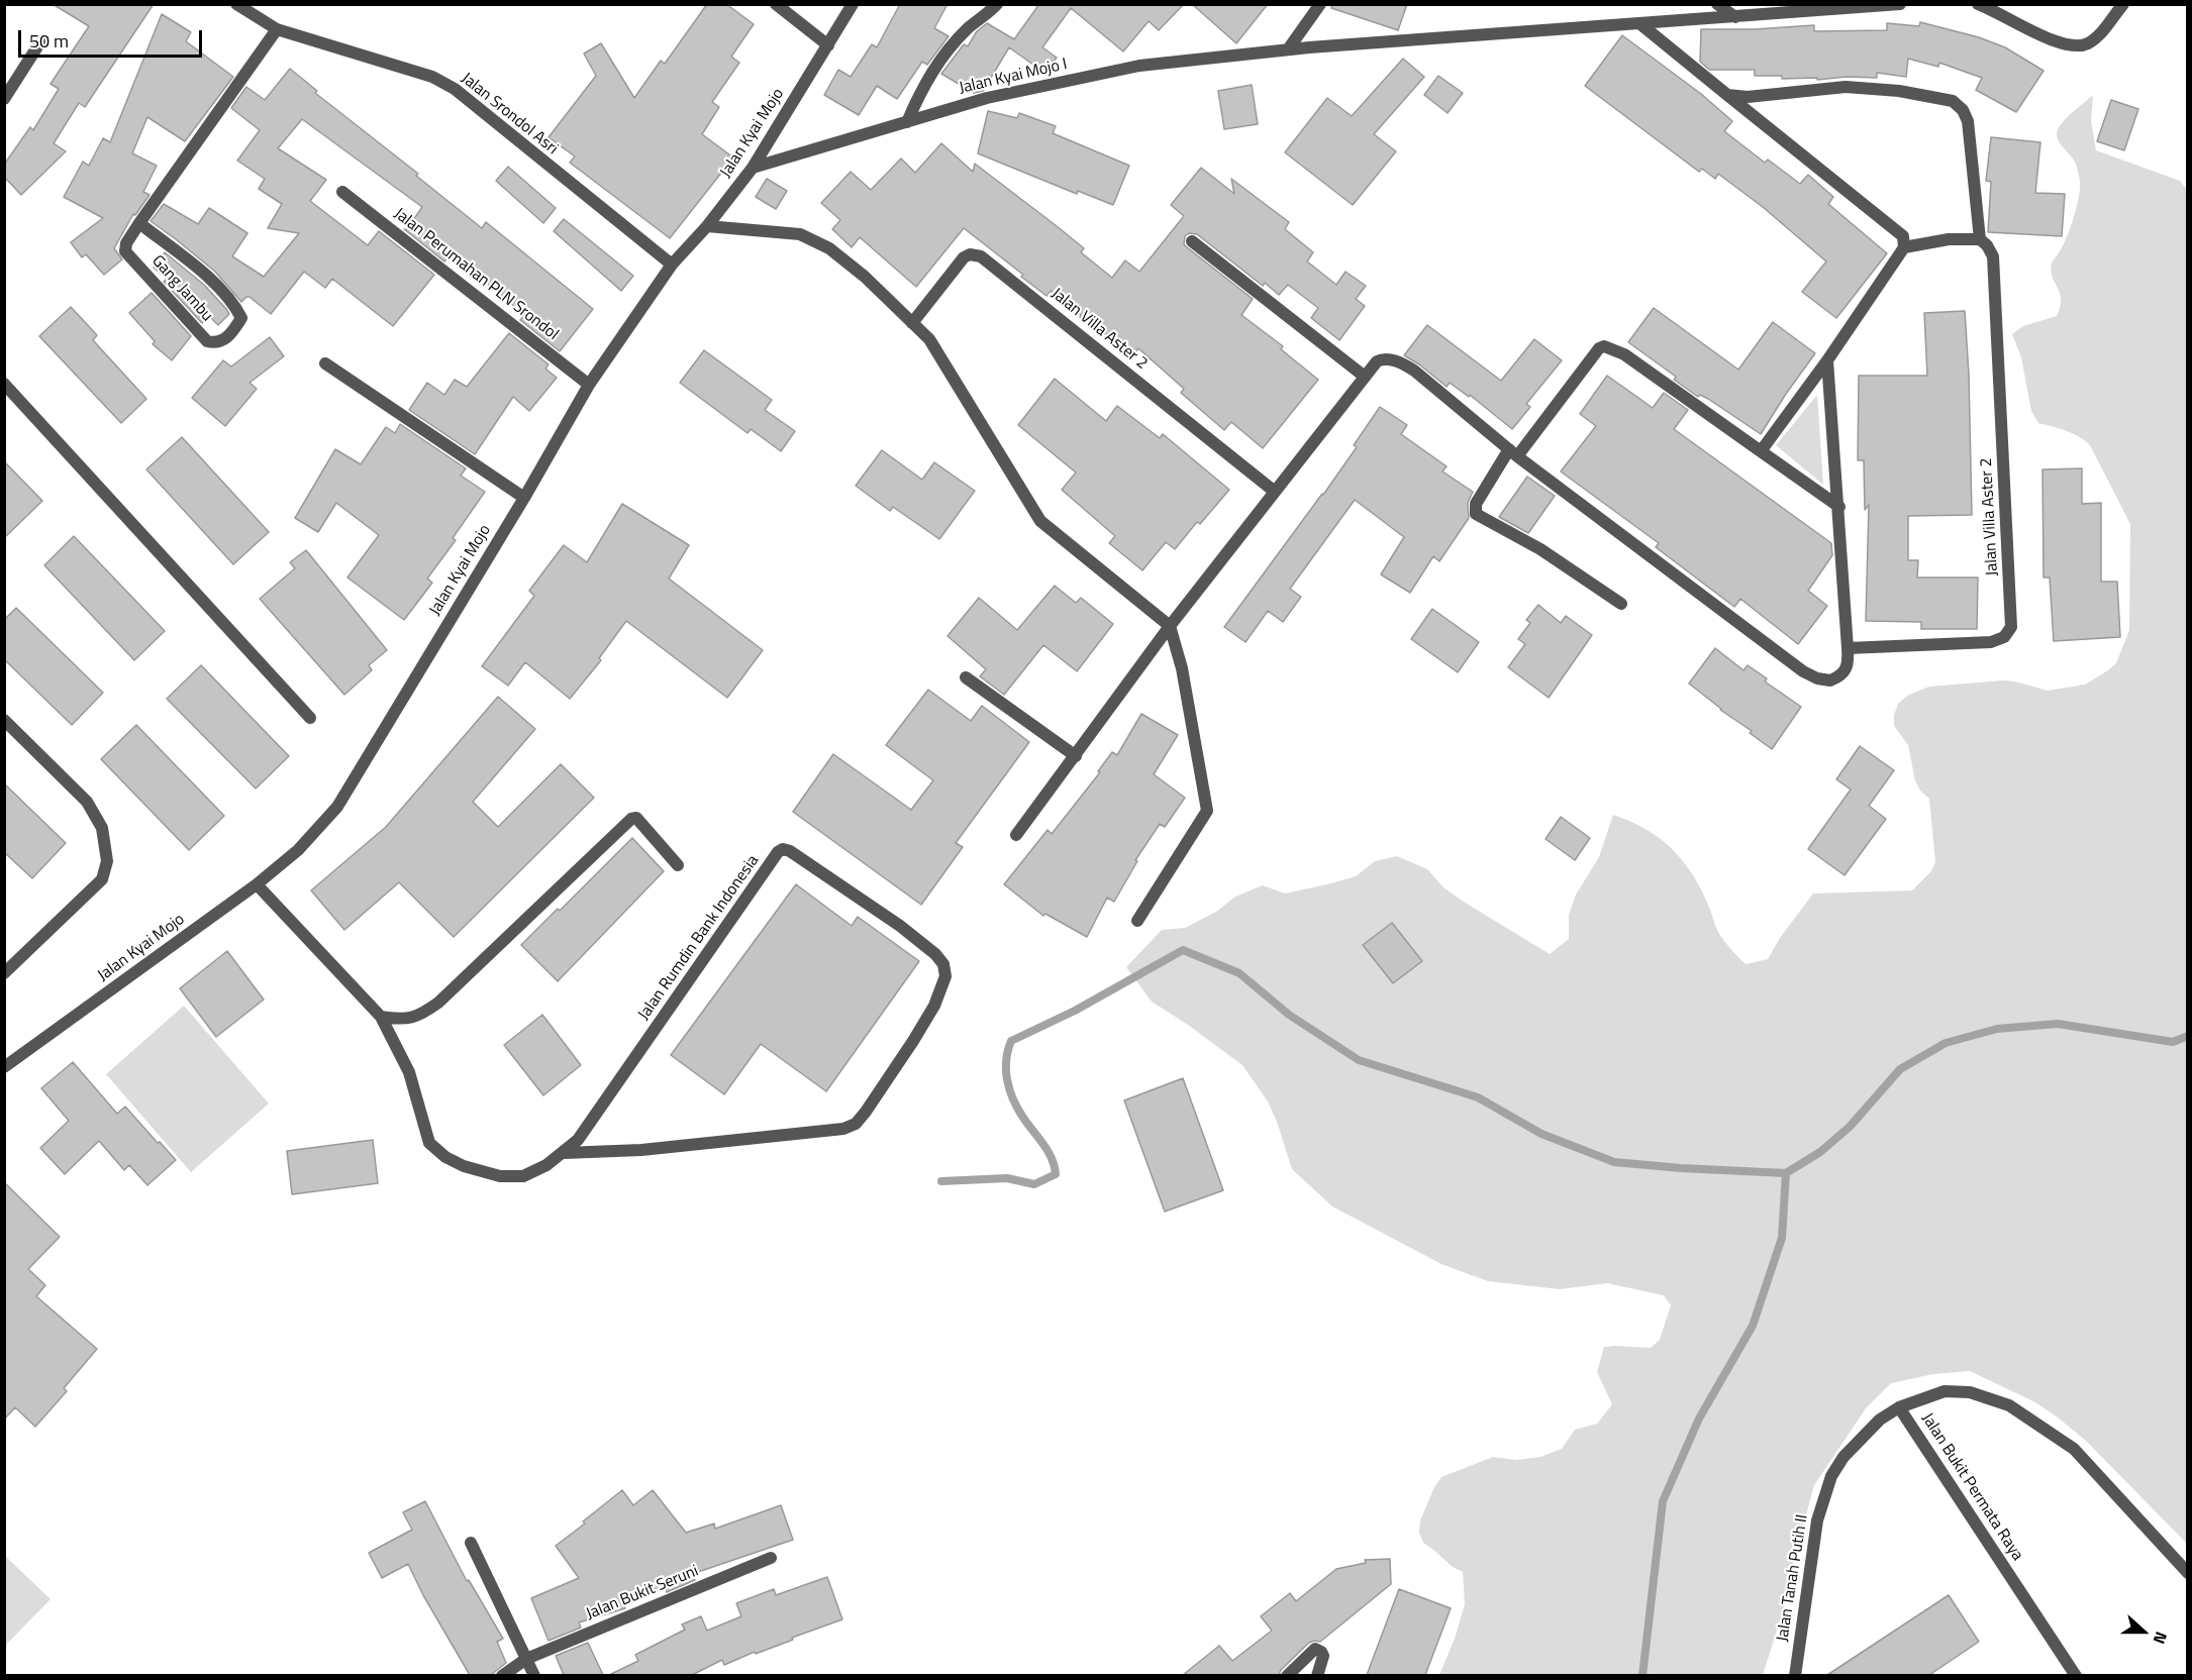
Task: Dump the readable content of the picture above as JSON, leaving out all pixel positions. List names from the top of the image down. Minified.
{"streets":{"street":["Jalan Kyai Mojo I","Jalan Srondol Asri","Jalan Kyai Mojo","Jalan Perumahan PLN Srondol","Gang Jambu","Jalan Villa Aster 2","Jalan Rumdin Bank Indonesia","Jalan Bukit Permata Raya","Jalan Tanah Putih II","Jalan Bukit Seruni"]},"crossings":[["Jalan Kyai Mojo I","Jalan Kyai Mojo"],["Jalan Srondol Asri","Jalan Kyai Mojo"],["Jalan Srondol Asri","Gang Jambu"],["Jalan Kyai Mojo","Jalan Perumahan PLN Srondol"],["Jalan Kyai Mojo","Jalan Rumdin Bank Indonesia"],["Jalan Bukit Permata Raya","Jalan Tanah Putih II"]],"scale_bar":"50 m","north":"right"}
